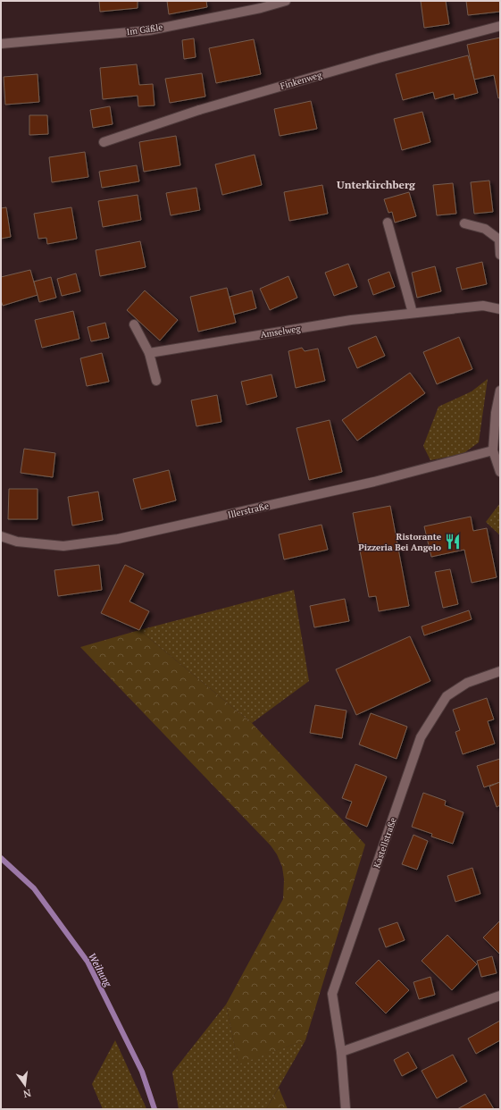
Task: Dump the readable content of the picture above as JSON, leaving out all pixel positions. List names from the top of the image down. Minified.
{"streets":{"street":["Im Gäßle","Finkenweg","Amselweg","Illerstraße","Kastellstraße"]},"districts":["Unterkirchberg"],"water":["Weihung"],"places":{"restaurant":["Ristorante Pizzeria Bei Angelo"]},"north":"bottom"}
